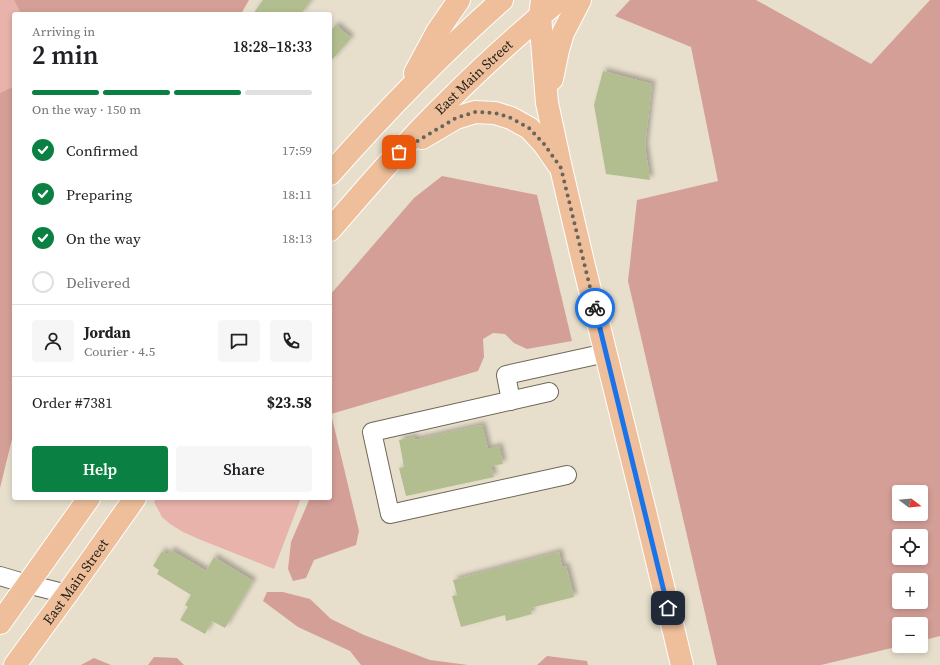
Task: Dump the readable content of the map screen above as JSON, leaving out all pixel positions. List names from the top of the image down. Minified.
{"streets":{"main road":["East Main Street"]},"north":"right","page":{"heading":["2 min","Arriving in","18:28–18:33"],"panel":["Jordan","Courier · 4.5","Order #7381","$23.58"],"bar":"On the way · 150 m","list":[["Confirmed","17:59"],["Preparing","18:11"],["On the way","18:13"],"Delivered"],"buttons":["Help","Share"],"map_buttons":["+","−"]}}
